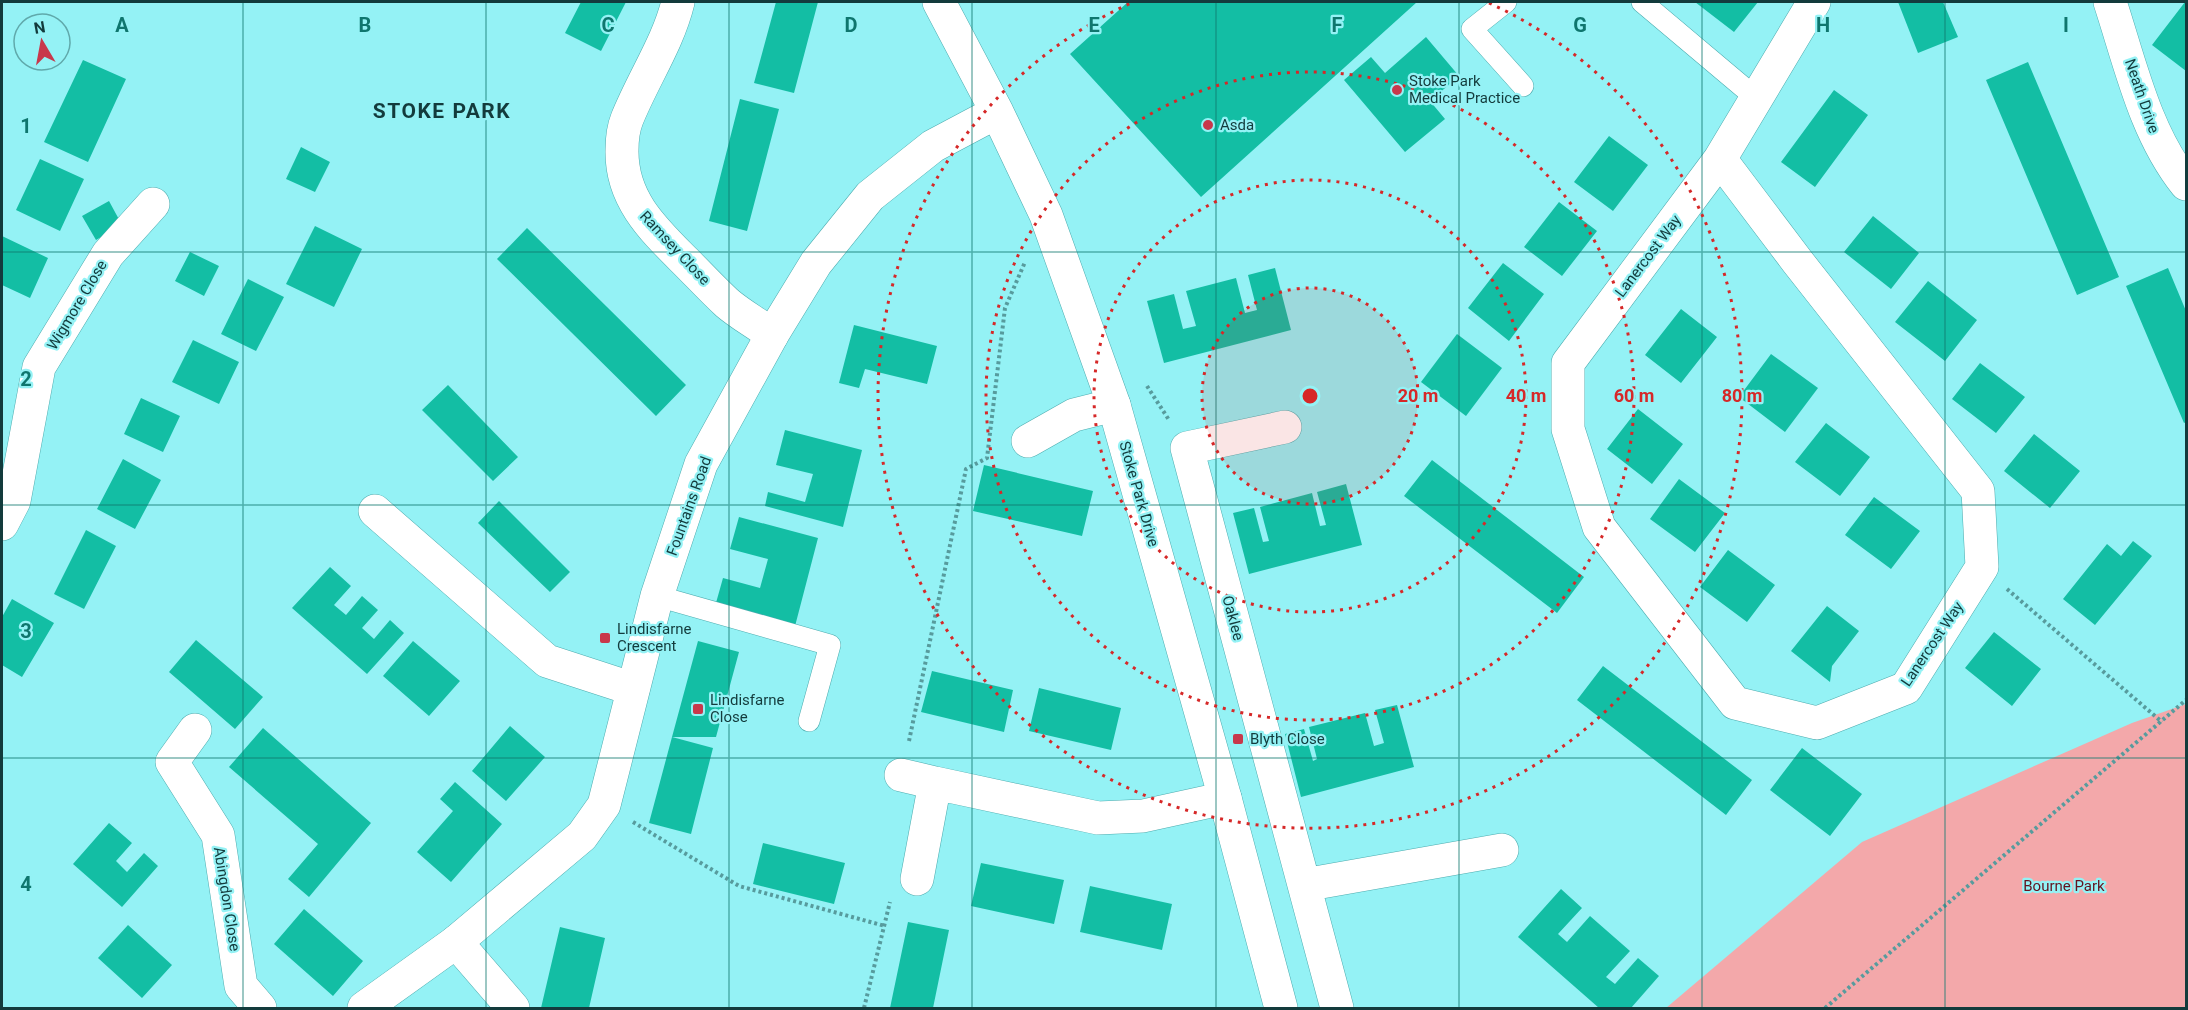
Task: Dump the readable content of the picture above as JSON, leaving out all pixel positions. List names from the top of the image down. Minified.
{"streets":{"street":["Neath Drive","Ramsey Close","Lanercost Way","Wigmore Close","Stoke Park Drive","Fountains Road","Oaklee","Abingdon Close"]},"crossings":[["Ramsey Close","Fountains Road"],["Stoke Park Drive","Fountains Road"]],"districts":["STOKE PARK"],"parks":["Bourne Park"],"places":{"other":["Stoke Park Medical Practice","Asda"],"transit":["Lindisfarne Crescent","Lindisfarne Close","Blyth Close"]},"north":"top","grid":{"columns":["A","B","C","D","E","F","G","H","I"],"rows":["1","2","3","4"]},"rings":["20 m","40 m","60 m","80 m"]}
